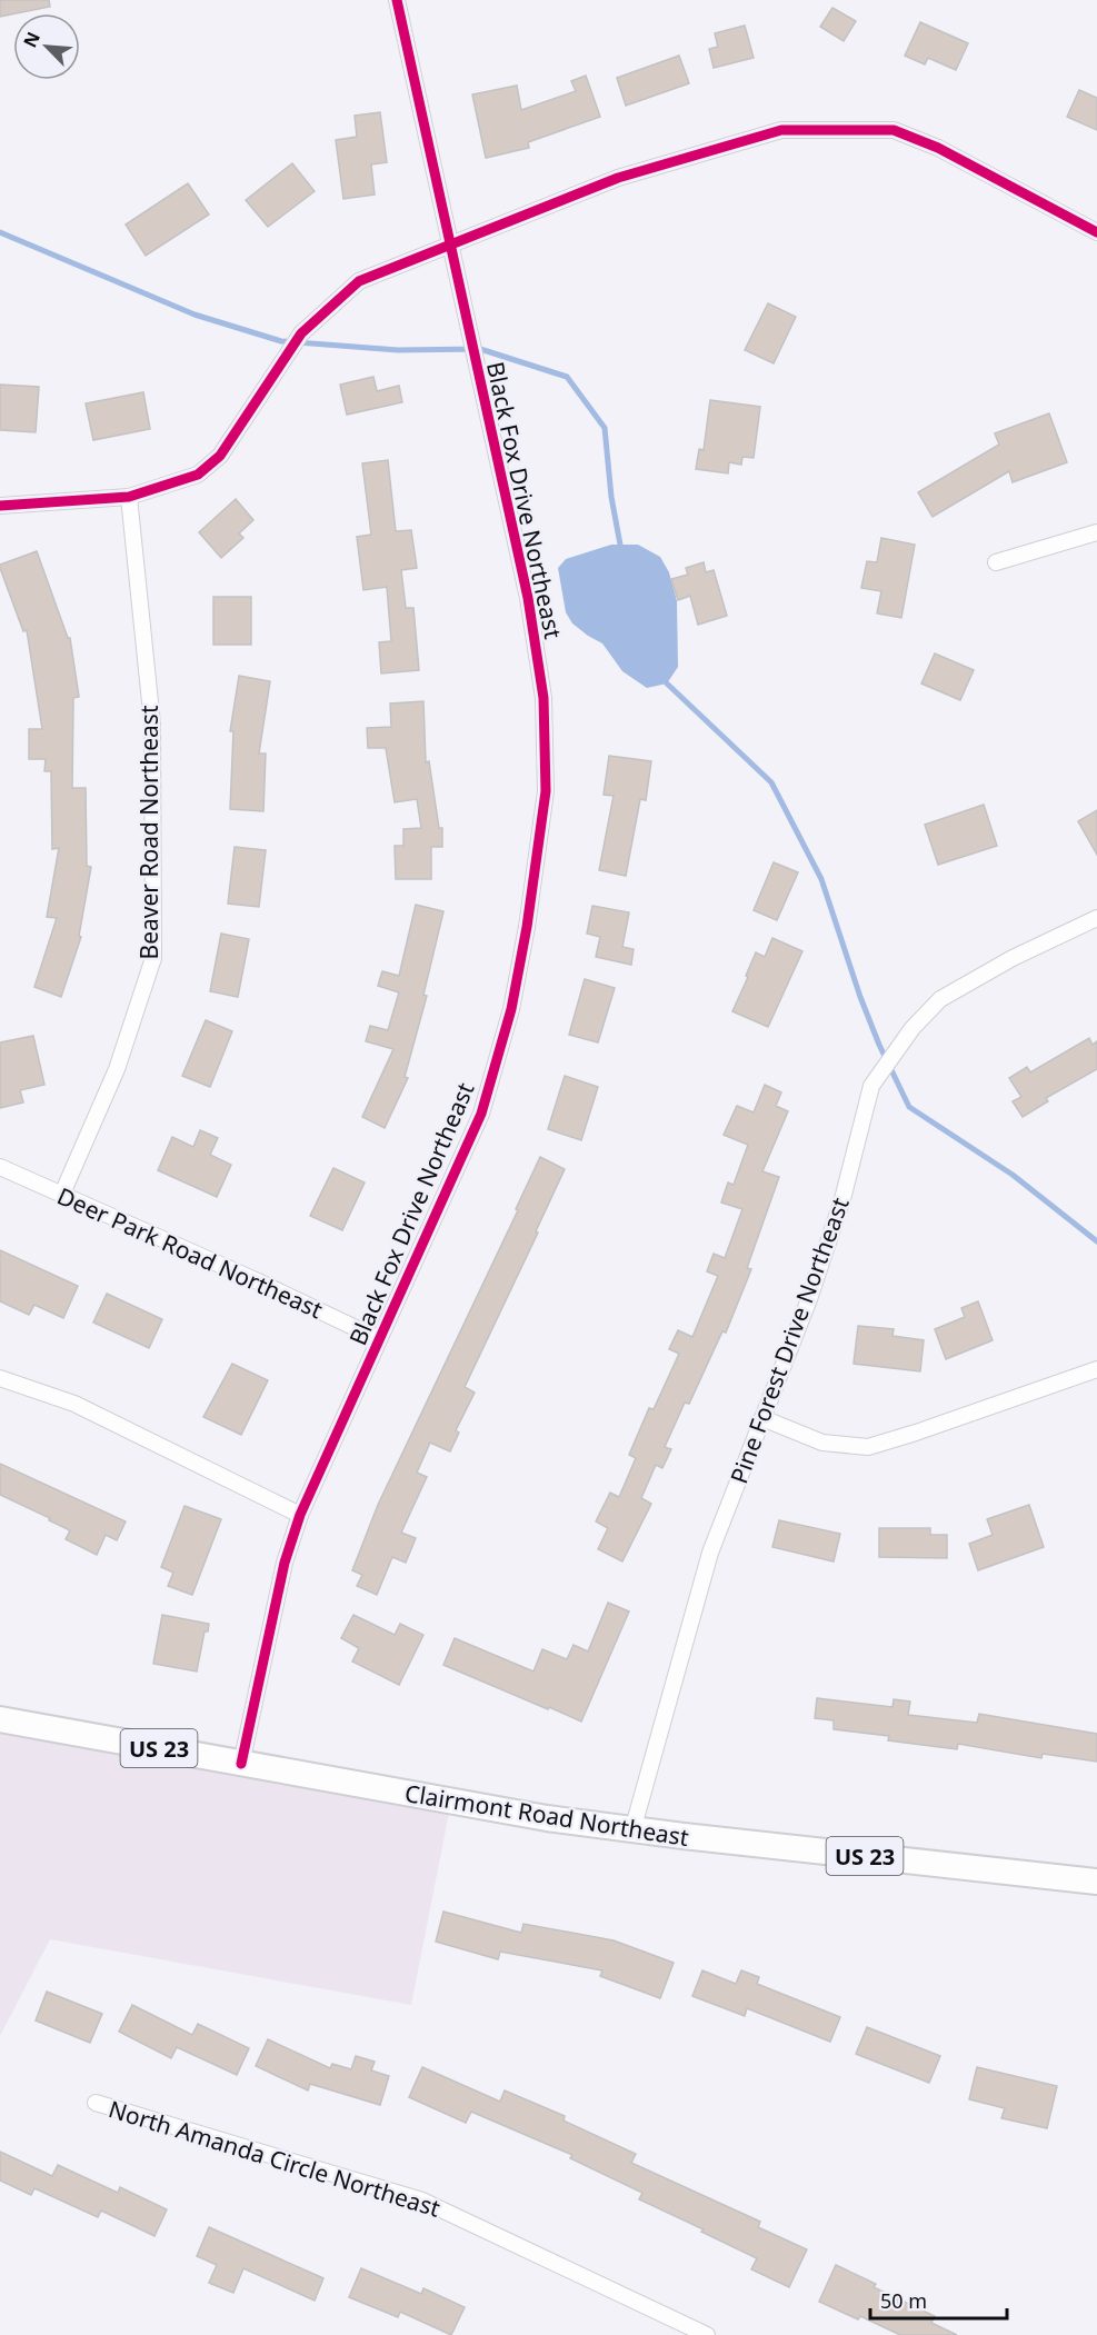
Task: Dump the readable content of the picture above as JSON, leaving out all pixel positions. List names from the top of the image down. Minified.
{"streets":{"main road":["US 23","Clairmont Road Northeast"],"street":["Black Fox Drive Northeast","Beaver Road Northeast","Deer Park Road Northeast","Pine Forest Drive Northeast","North Amanda Circle Northeast"]},"crossings":[["Black Fox Drive Northeast","Deer Park Road Northeast"],["Black Fox Drive Northeast","Clairmont Road Northeast"],["Beaver Road Northeast","Deer Park Road Northeast"],["Pine Forest Drive Northeast","Clairmont Road Northeast"]],"scale_bar":"50 m","north":"top left"}
